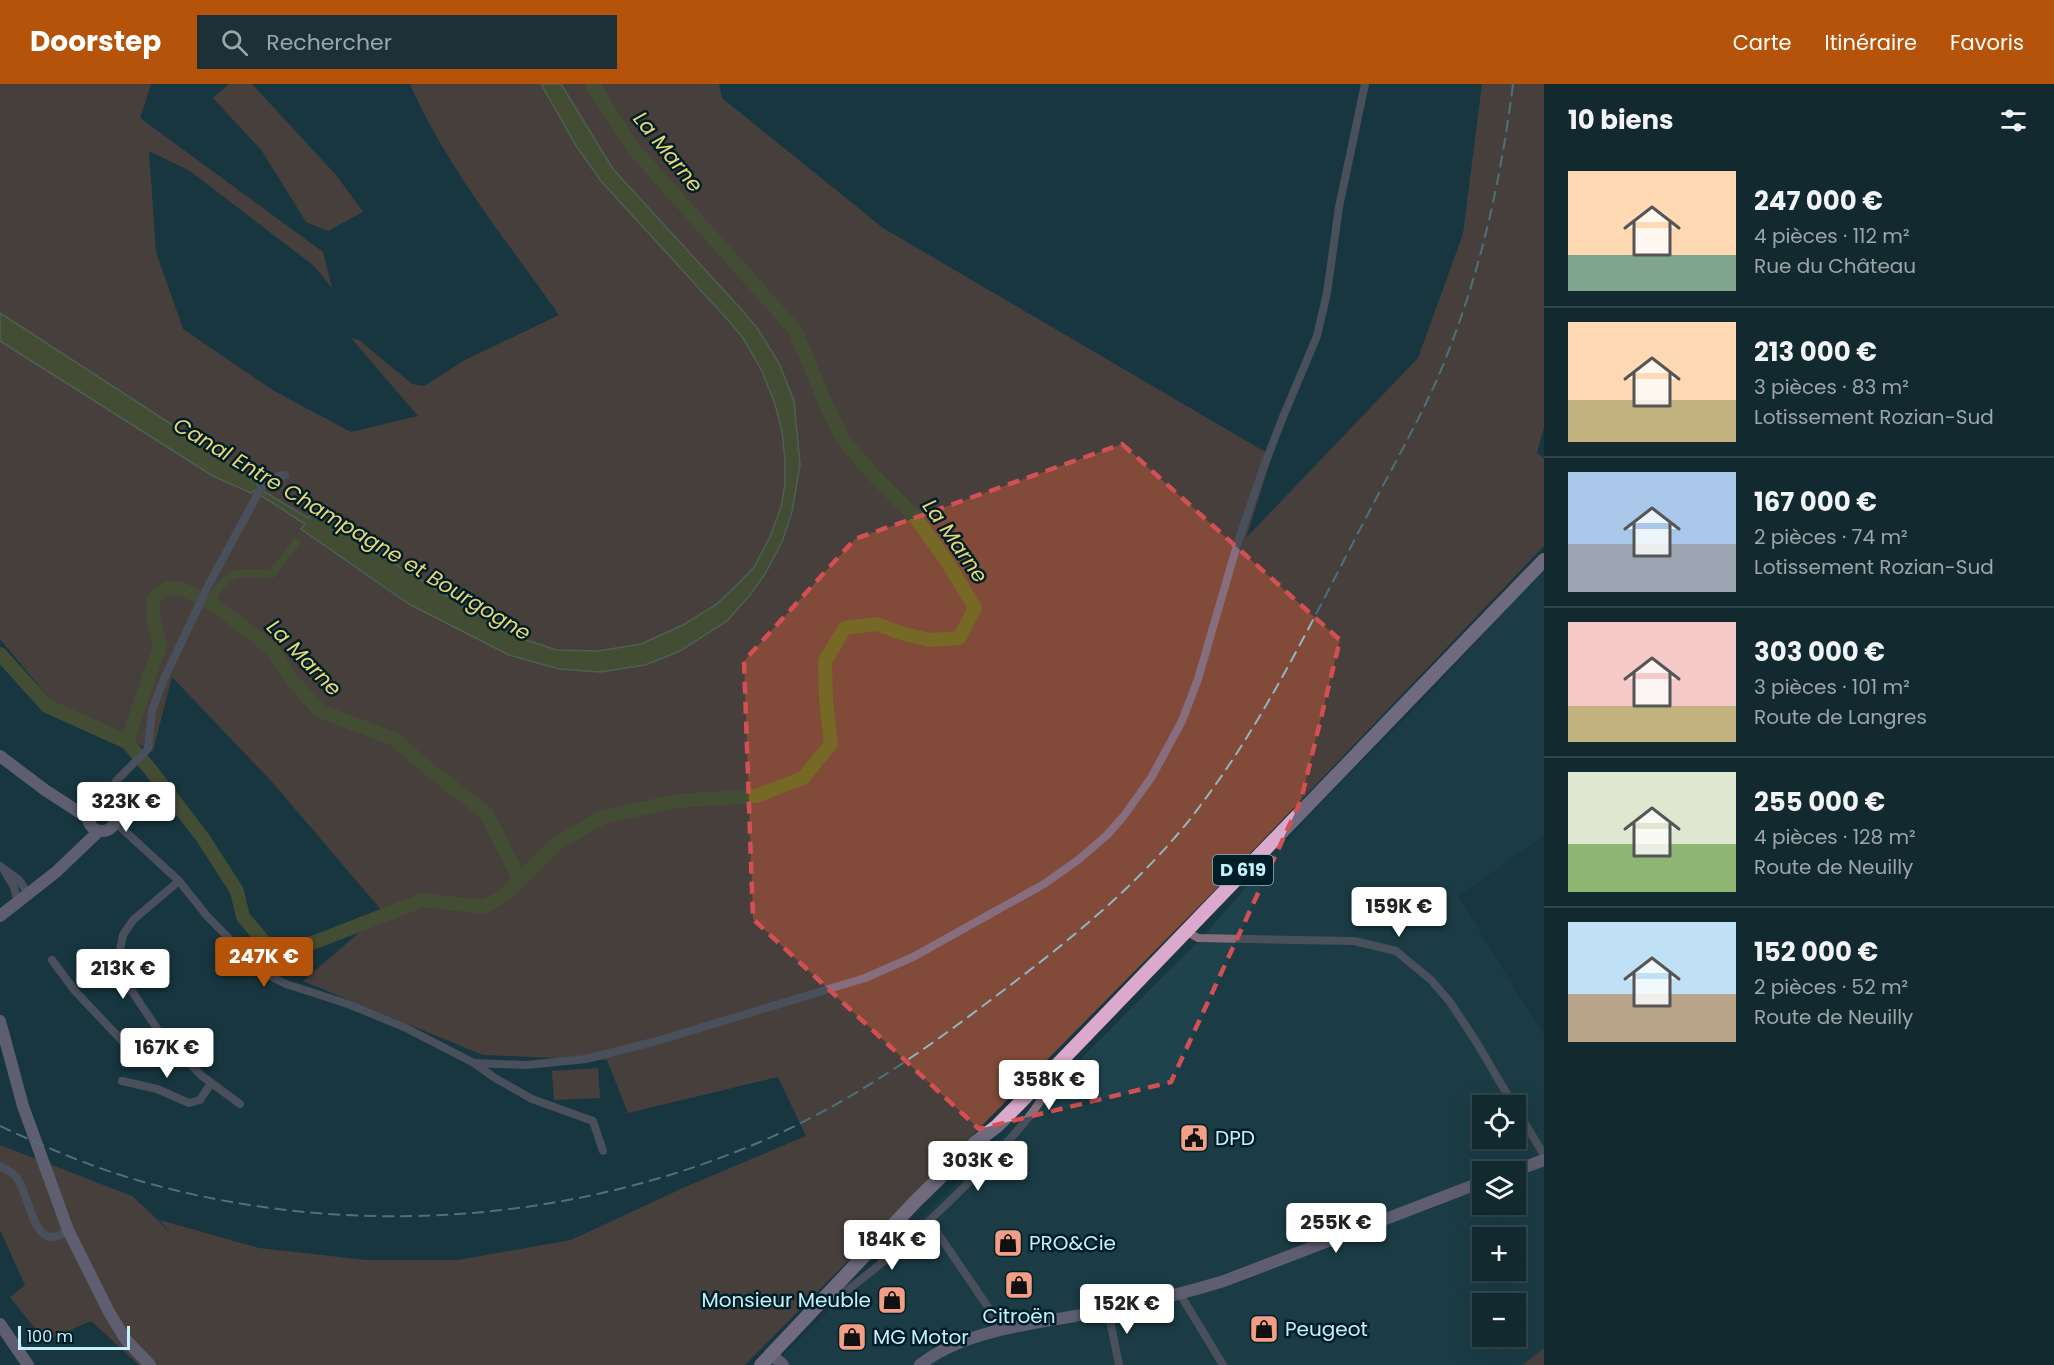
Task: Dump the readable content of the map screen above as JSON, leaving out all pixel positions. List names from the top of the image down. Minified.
{"streets":{"main road":["D 619"]},"water":["La Marne","Canal Entre Champagne et Bourgogne"],"places":{"public building":["DPD"],"shop":["PRO&Cie","Citroën","Monsieur Meuble","Peugeot","MG Motor"]},"scale_bar":"100 m","page":{"header":"Doorstep","search":"Rechercher","nav":["Carte","Itinéraire","Favoris"],"heading":"10 biens","list":[{"name":"247 000 €","note":"4 pièces · 112 m² · Rue du Château"},{"name":"213 000 €","note":"3 pièces · 83 m² · Lotissement Rozian-Sud"},{"name":"167 000 €","note":"2 pièces · 74 m² · Lotissement Rozian-Sud"},{"name":"303 000 €","note":"3 pièces · 101 m² · Route de Langres"},{"name":"255 000 €","note":"4 pièces · 128 m² · Route de Neuilly"},{"name":"152 000 €","note":"2 pièces · 52 m² · Route de Neuilly"}],"price":["323K €","159K €","247K €","213K €","167K €","358K €","303K €","255K €","184K €","152K €"],"map_buttons":["+","−"],"scale":"100 m"}}
